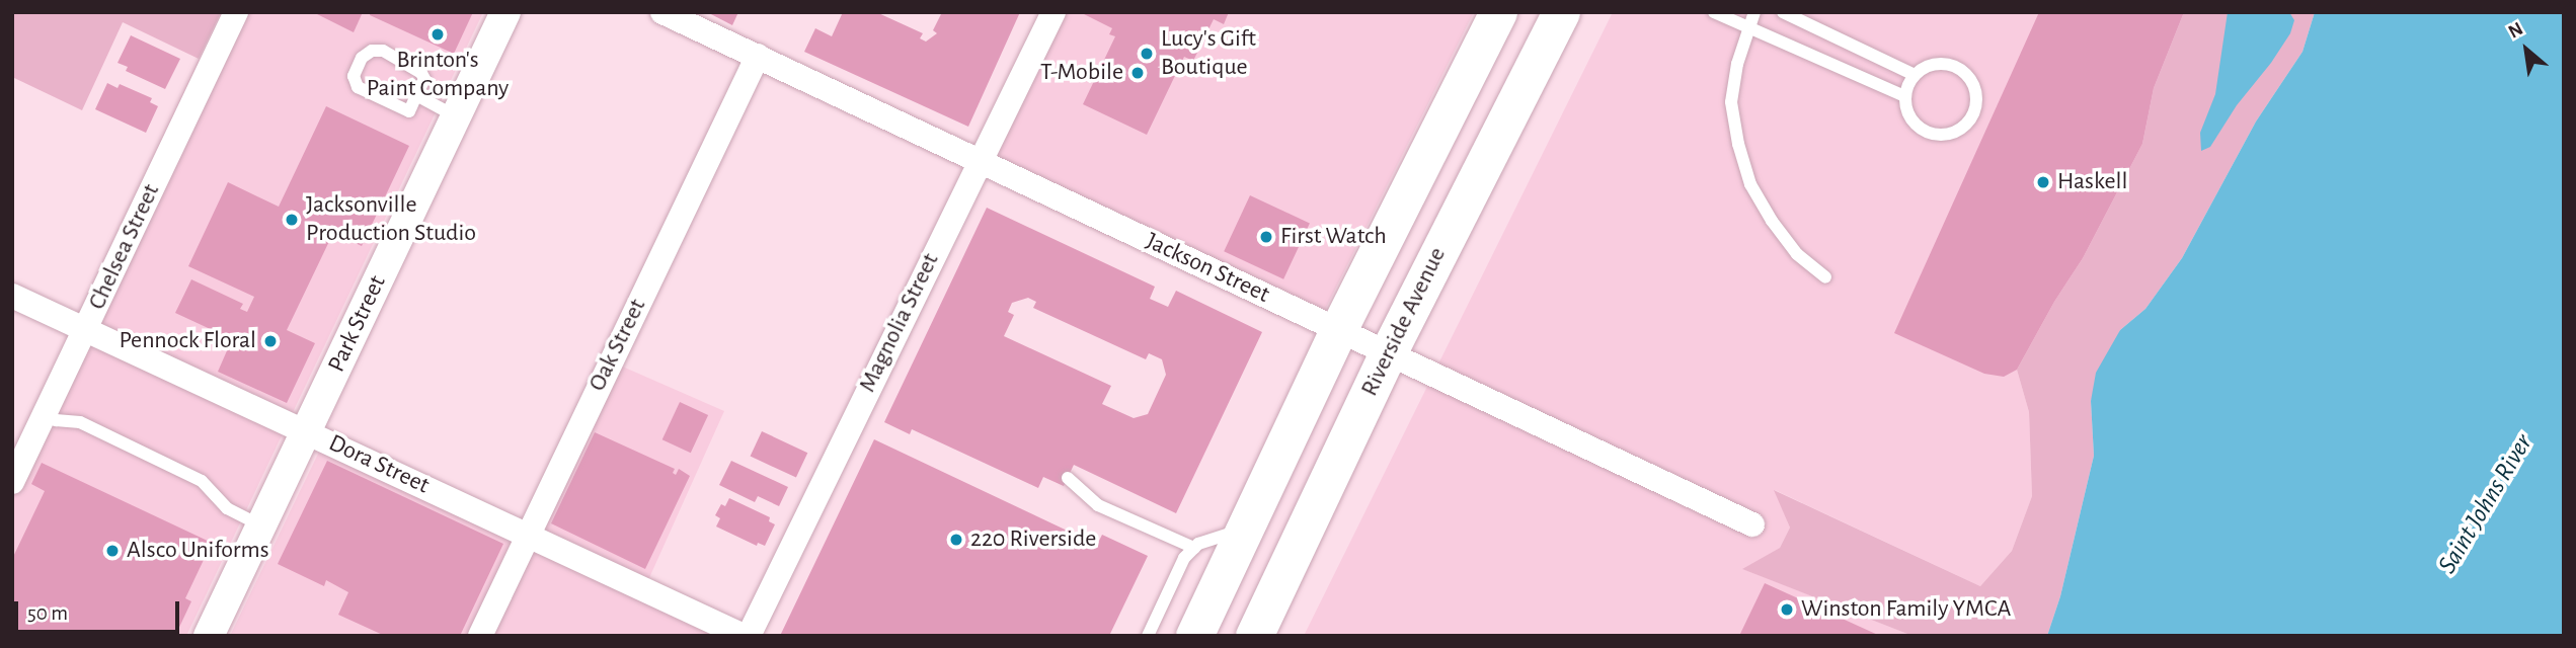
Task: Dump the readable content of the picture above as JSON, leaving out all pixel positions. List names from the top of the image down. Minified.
{"streets":{"main road":["Riverside Avenue"],"street":["Chelsea Street","Jackson Street","Magnolia Street","Park Street","Oak Street","Dora Street"]},"crossings":[["Chelsea Street","Dora Street"],["Jackson Street","Riverside Avenue"],["Jackson Street","Magnolia Street"],["Jackson Street","Oak Street"],["Magnolia Street","Dora Street"],["Park Street","Dora Street"],["Oak Street","Dora Street"]],"water":["Saint Johns River"],"places":["Brinton's Paint Company","Lucy's Gift Boutique","T-Mobile","Haskell","Jacksonville Production Studio","First Watch","Pennock Floral","220 Riverside","Alsco Uniforms","Winston Family YMCA"],"scale_bar":"50 m","north":"top left"}
